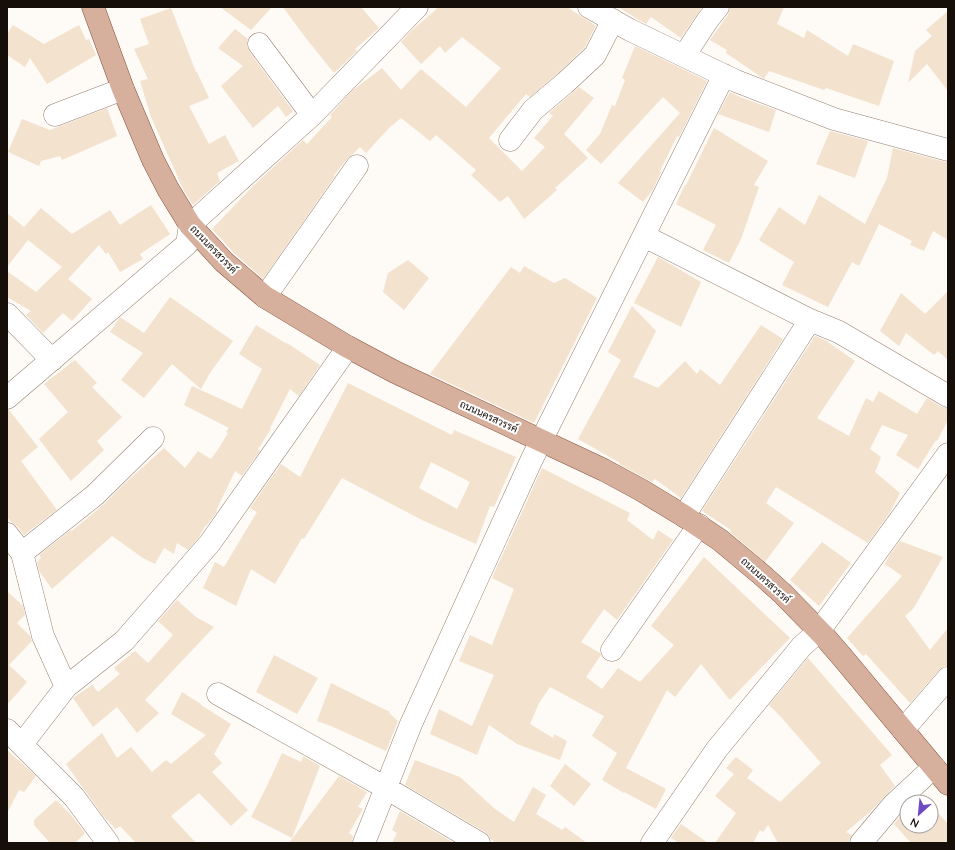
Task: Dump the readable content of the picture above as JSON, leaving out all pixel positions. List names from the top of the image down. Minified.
{"streets":{"main road":["ถนนนครสวรรค์"]},"north":"bottom left"}
